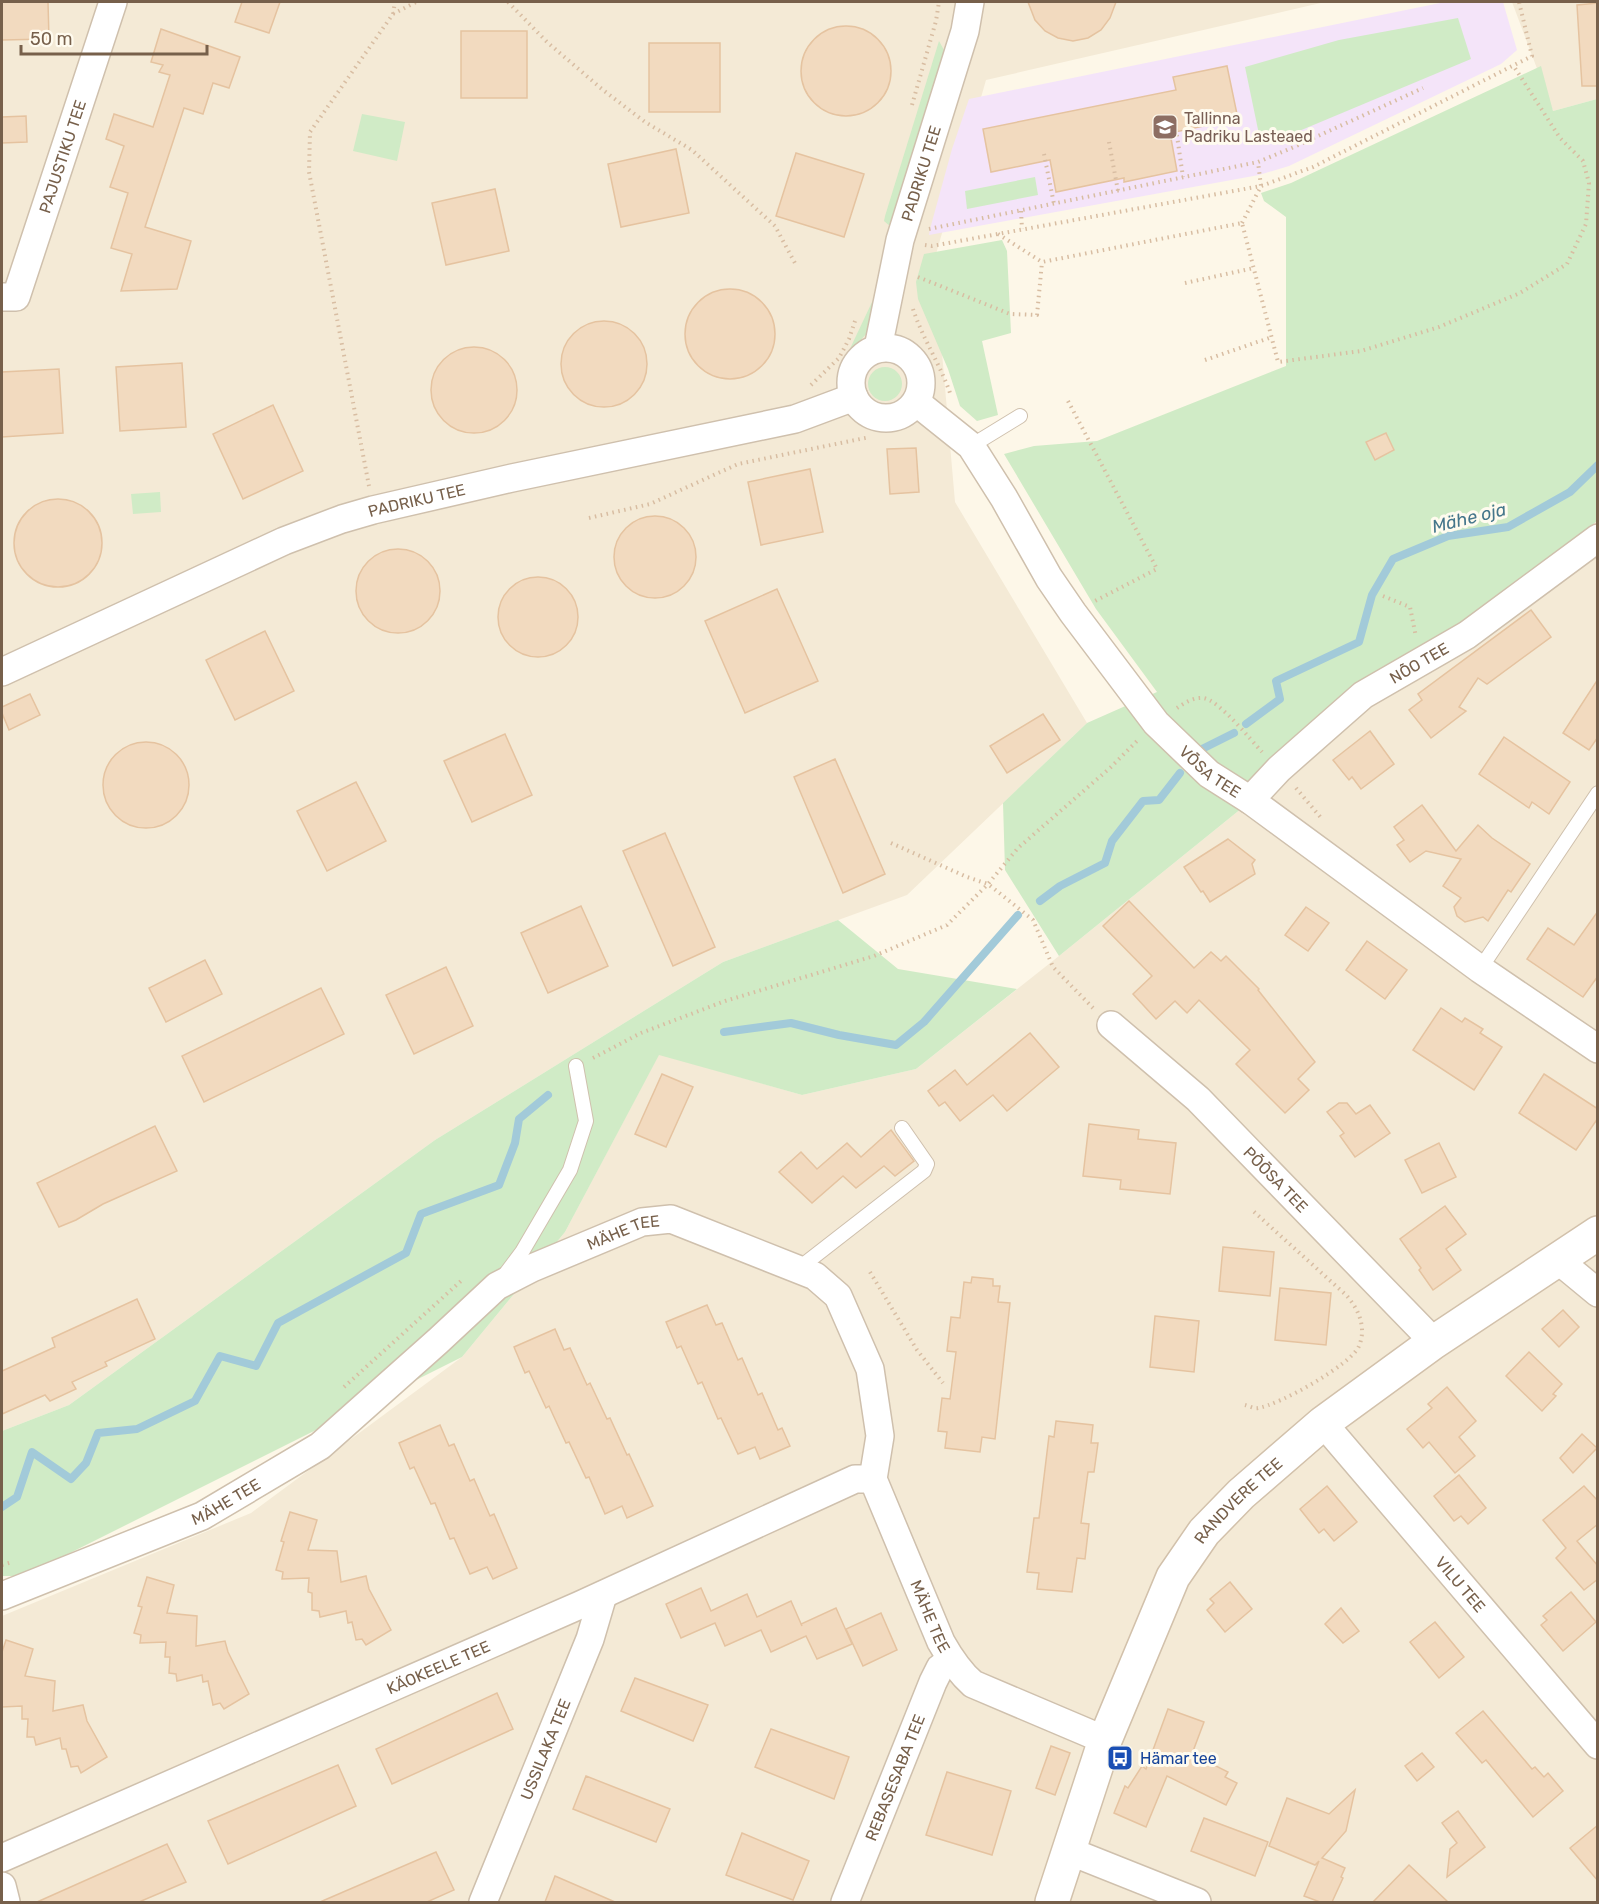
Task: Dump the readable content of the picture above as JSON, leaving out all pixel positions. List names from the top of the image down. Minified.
{"streets":{"main road":["RANDVERE TEE"],"street":["PAJUSTIKU TEE","PADRIKU TEE","NÕO TEE","VÕSA TEE","PÕÕSA TEE","MÄHE TEE","VILU TEE","KÄOKEELE TEE","USSILAKA TEE","REBASESABA TEE"]},"crossings":[["PADRIKU TEE","VÕSA TEE"],["NÕO TEE","VÕSA TEE"],["PÕÕSA TEE","RANDVERE TEE"],["MÄHE TEE","RANDVERE TEE"],["MÄHE TEE","KÄOKEELE TEE"],["MÄHE TEE","REBASESABA TEE"],["RANDVERE TEE","VILU TEE"],["KÄOKEELE TEE","USSILAKA TEE"]],"water":["Mähe oja"],"places":{"school or university":["Tallinna Padriku Lasteaed"],"bus stop":["Hämar tee"]},"scale_bar":"50 m"}
